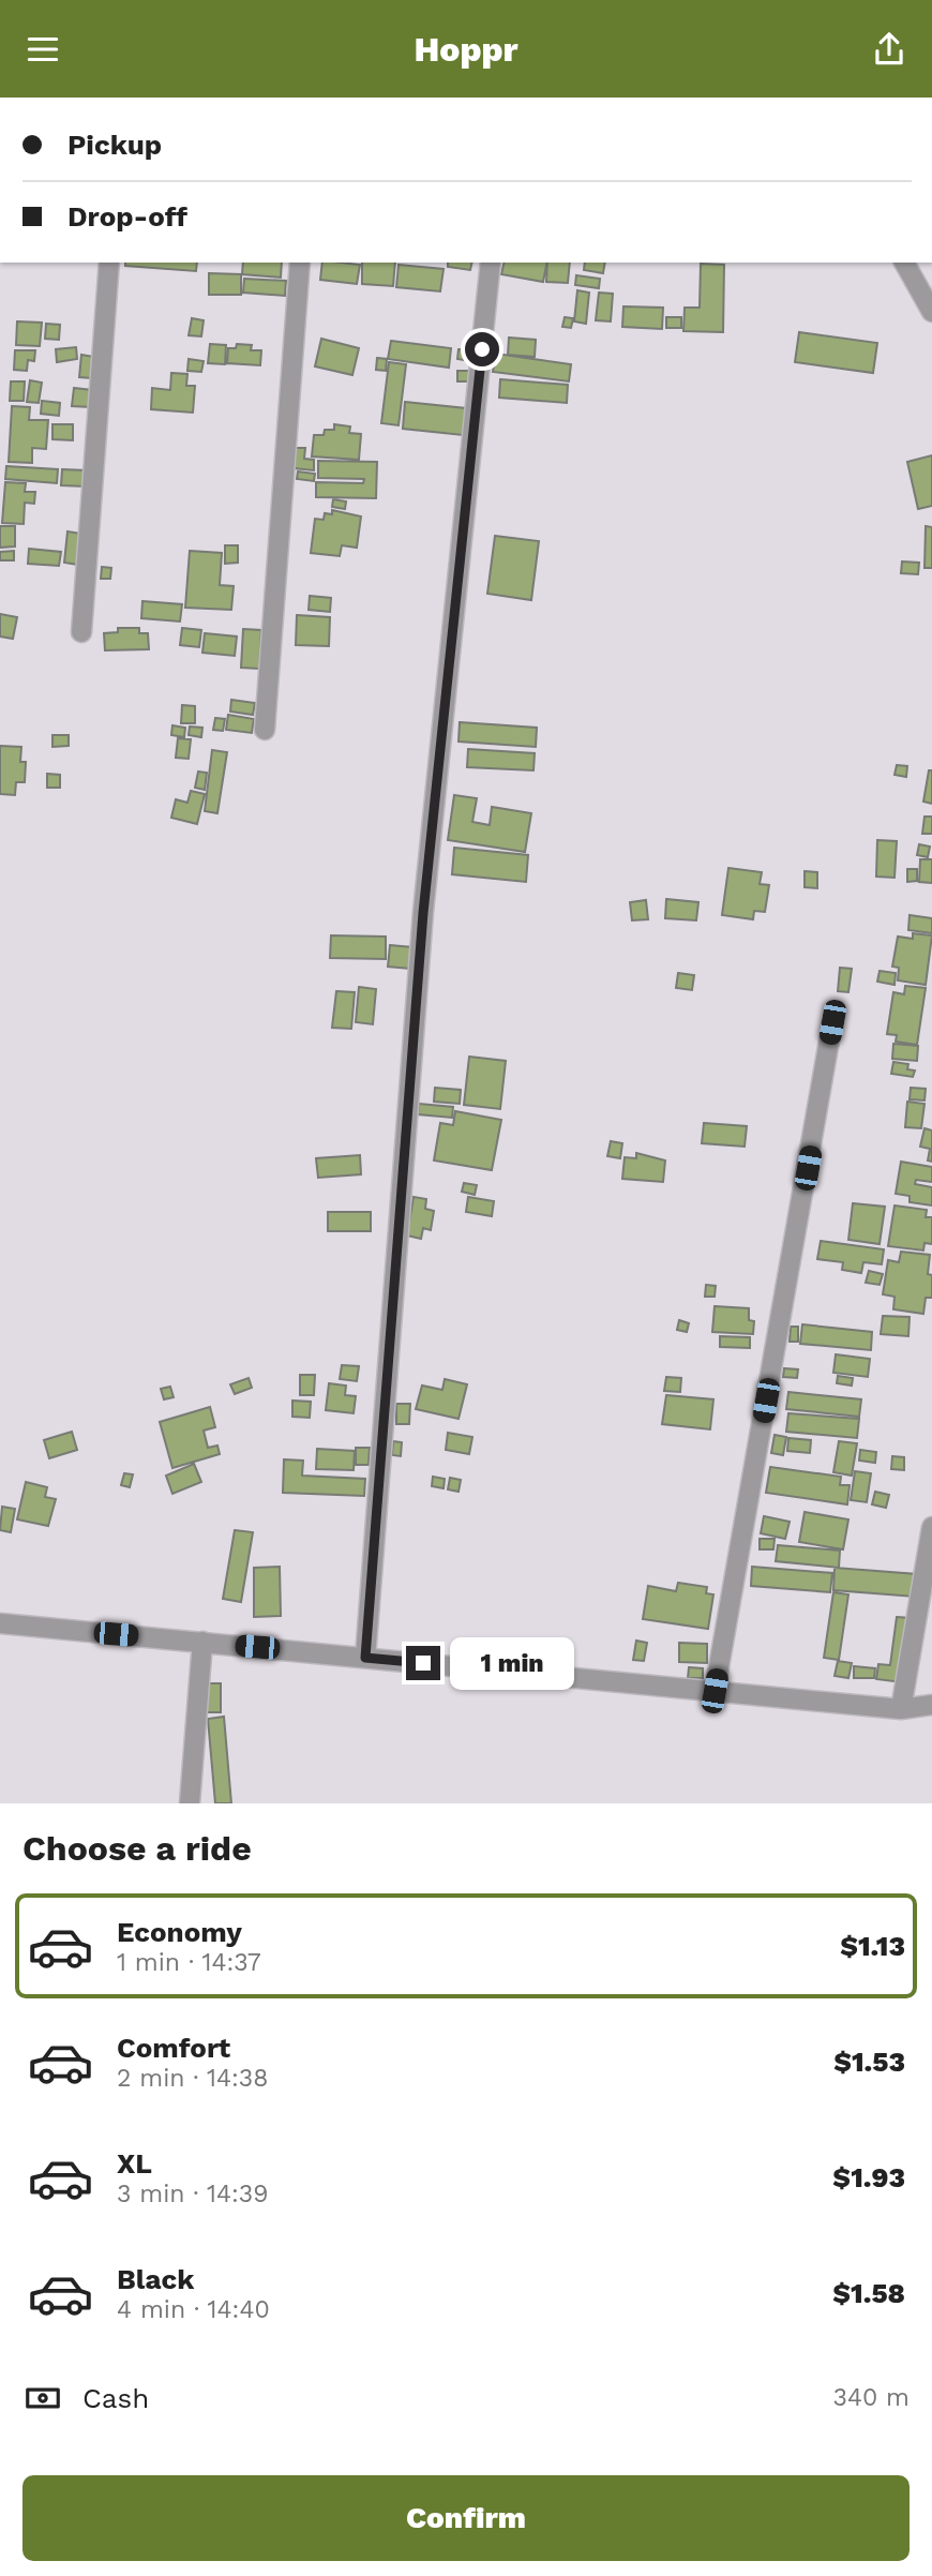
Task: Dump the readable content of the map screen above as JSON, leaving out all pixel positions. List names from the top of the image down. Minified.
{"page":{"header":"Hoppr","banner":["Pickup","Drop-off"],"bubble":"1 min","heading":"Choose a ride","list":[{"name":"Economy","note":"1 min · 14:37","value":"$1.13"},{"name":"Comfort","note":"2 min · 14:38","value":"$1.53"},{"name":"XL","note":"3 min · 14:39","value":"$1.93"},{"name":"Black","note":"4 min · 14:40","value":"$1.58"}],"pay":["Cash","340 m"],"buttons":"Confirm"}}
